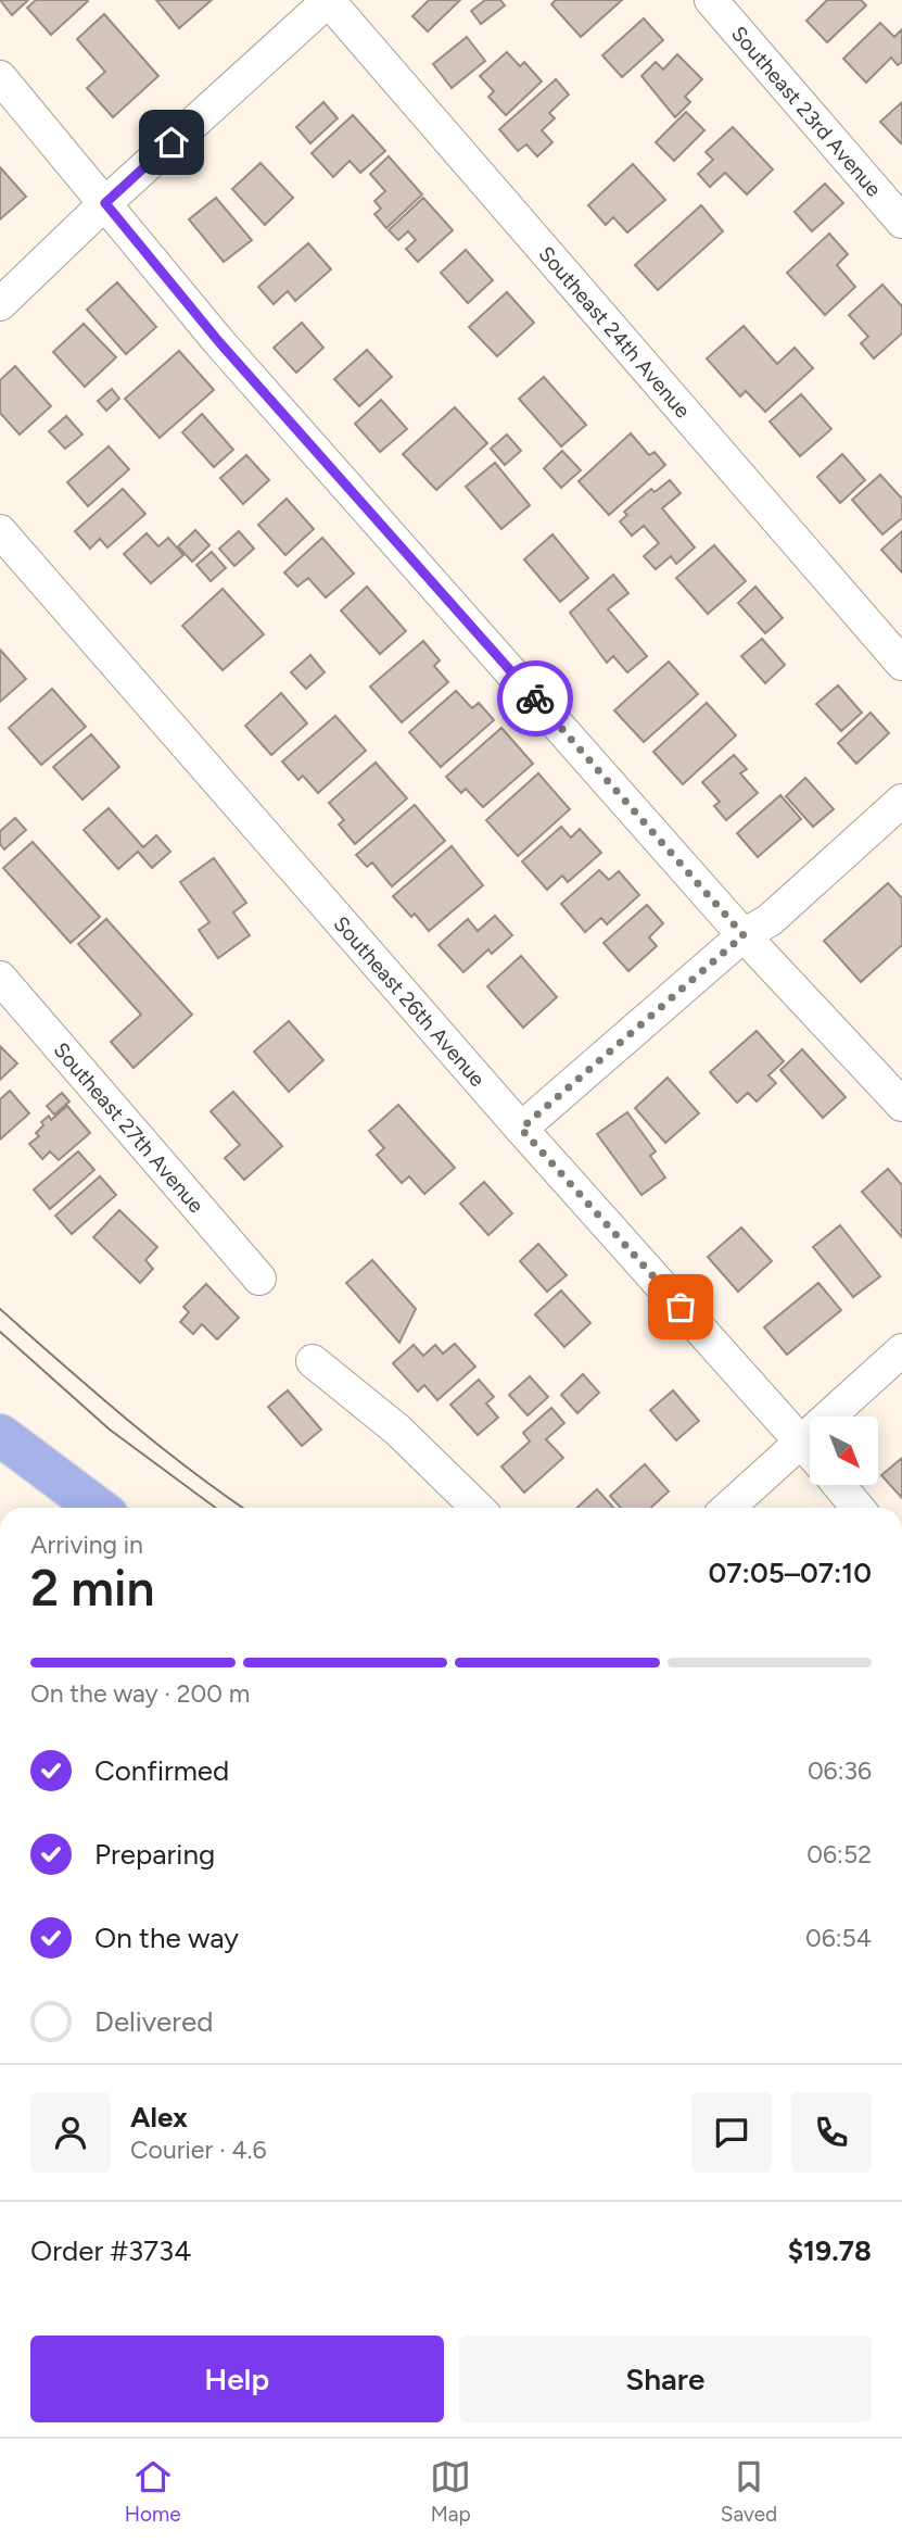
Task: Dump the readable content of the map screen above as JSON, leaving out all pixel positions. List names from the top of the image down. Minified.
{"streets":{"street":["Southeast 23rd Avenue","Southeast 24th Avenue","Southeast 26th Avenue","Southeast 27th Avenue"]},"north":"bottom right","page":{"heading":["2 min","Arriving in","07:05–07:10"],"panel":["Alex","Courier · 4.6","Order #3734","$19.78"],"bar":"On the way · 200 m","list":[["Confirmed","06:36"],["Preparing","06:52"],["On the way","06:54"],"Delivered"],"buttons":["Help","Share"],"tabs":["Home","Map","Saved"]}}
